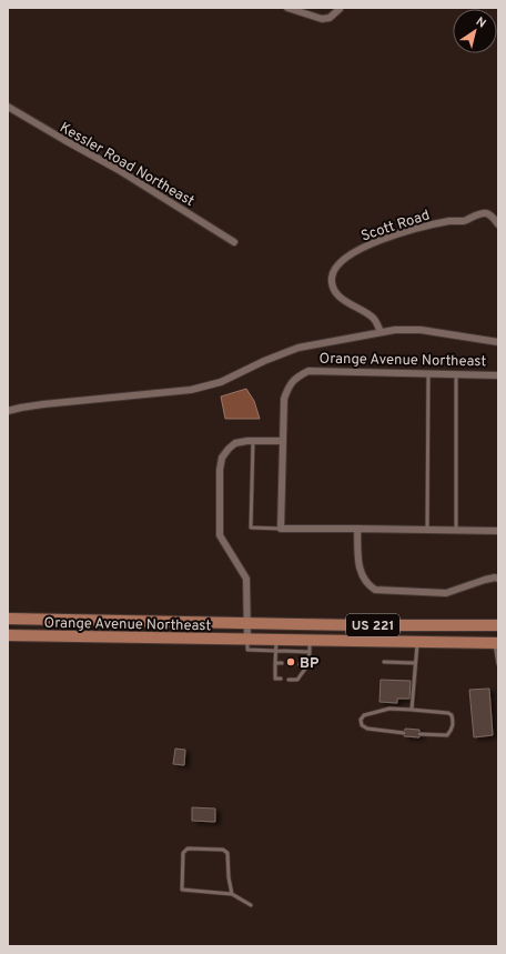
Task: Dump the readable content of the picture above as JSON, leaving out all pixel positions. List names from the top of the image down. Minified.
{"streets":{"highway":["Orange Avenue Northeast","US 221"],"street":["Kessler Road Northeast","Scott Road"]},"places":["BP"],"north":"top right"}
